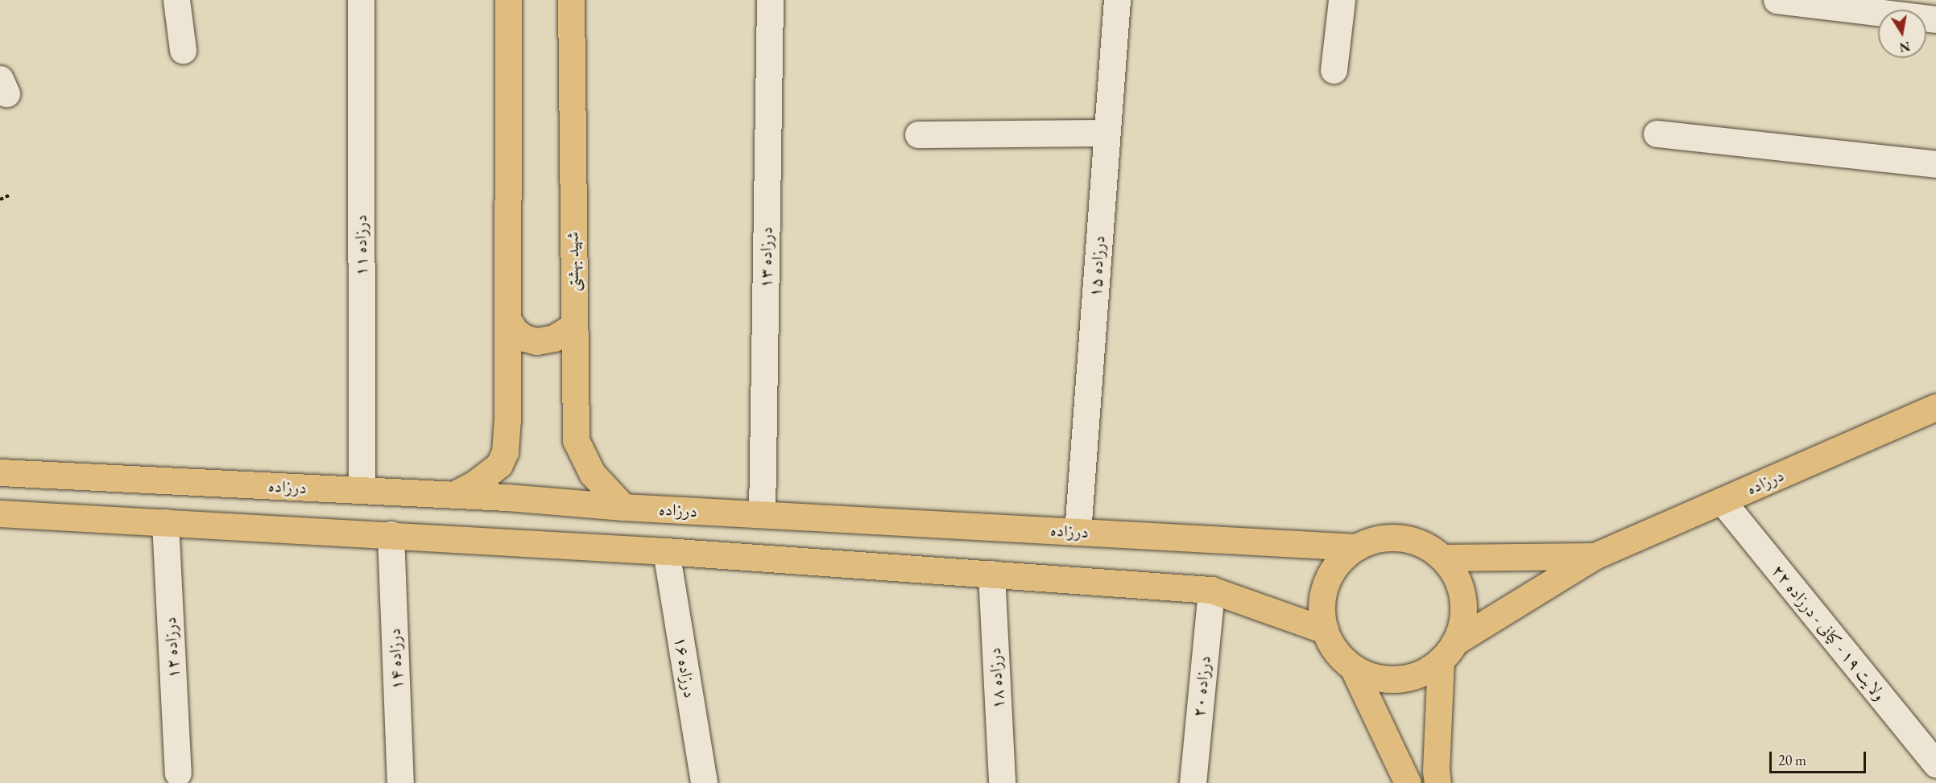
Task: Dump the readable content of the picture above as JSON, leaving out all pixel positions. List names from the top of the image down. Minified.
{"streets":{"main road":["شهید بهشتی","درزاده"],"street":["درزاده ۱۱","درزاده ۱۳","درزاده ۱۵","ولایت ۱۹ - کیانی - درزاده ۲۲","درزاده ۱۲","درزاده ۱۴","درزاده ۱۶","درزاده ۱۸","درزاده ۲۰"]},"crossings":[["درزاده ۱۱","درزاده"],["درزاده ۱۳","درزاده"],["شهید بهشتی","درزاده"],["درزاده ۱۵","درزاده"],["درزاده","ولایت ۱۹ - کیانی - درزاده ۲۲"]],"scale_bar":"20 m","north":"bottom"}
